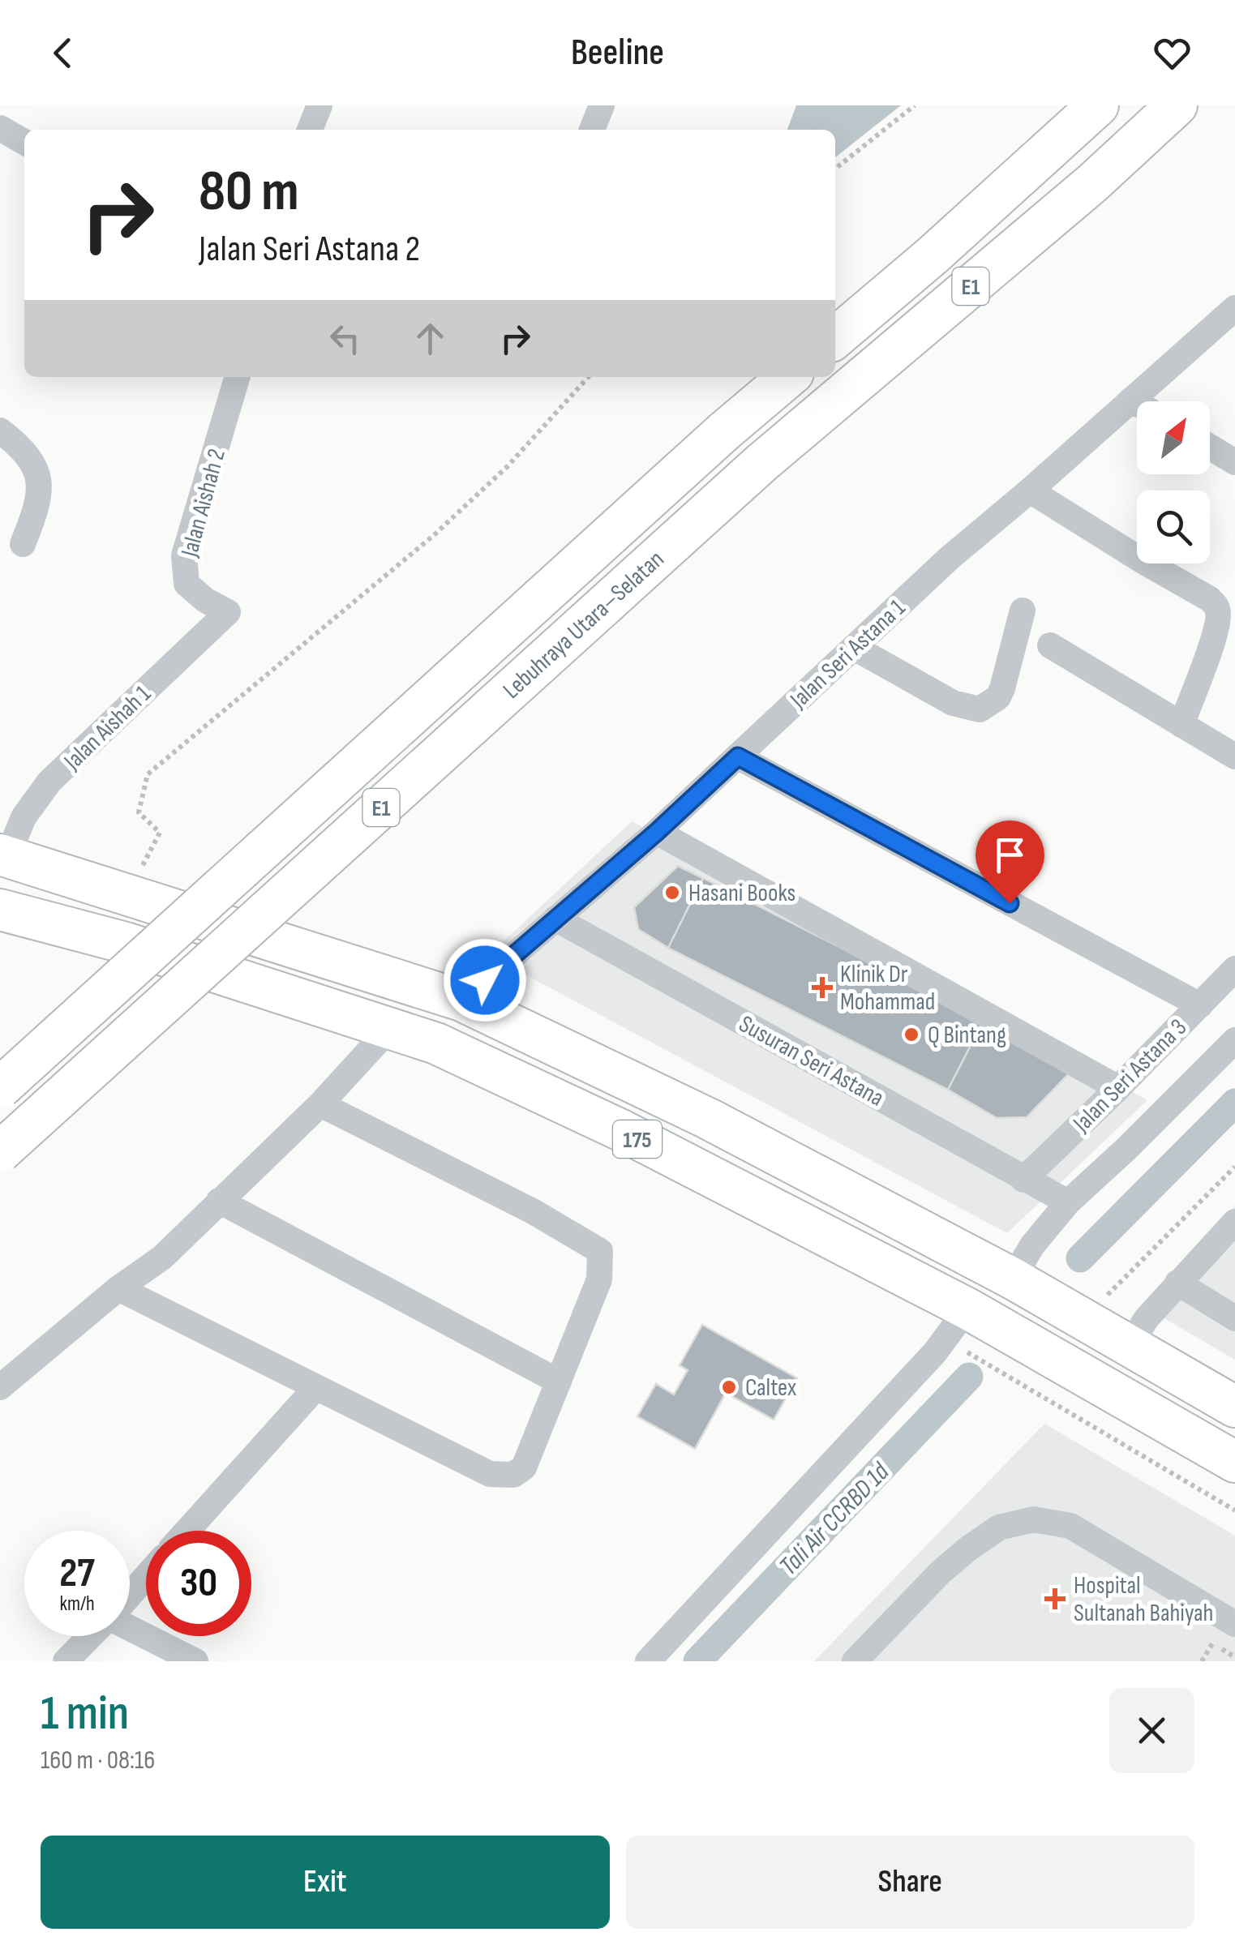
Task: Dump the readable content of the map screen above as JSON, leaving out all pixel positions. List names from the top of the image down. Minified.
{"streets":{"highway":["E1","Lebuhraya Utara–Selatan","175"],"street":["Jalan Aishah 2","Jalan Seri Astana 1","Jalan Aishah 1","Susuran Seri Astana","Jalan Seri Astana 3"]},"crossings":[["Jalan Aishah 2","Jalan Aishah 1"],["Jalan Seri Astana 1","Susuran Seri Astana"],["Jalan Seri Astana 1","175"],["Jalan Aishah 1","175"],["Susuran Seri Astana","Jalan Seri Astana 3"]],"water":["Tali Air CCRBD 1d"],"places":{"other":["Hasani Books","Q Bintang","Caltex"],"health":["Klinik Dr Mohammad","Hospital Sultanah Bahiyah"]},"north":"top right","page":{"header":"Beeline","turn":["80 m","Jalan Seri Astana 2"],"speed":"27 km/h","limit":"30","heading":["1 min","160 m · 08:16"],"buttons":["Exit","Share"]}}
